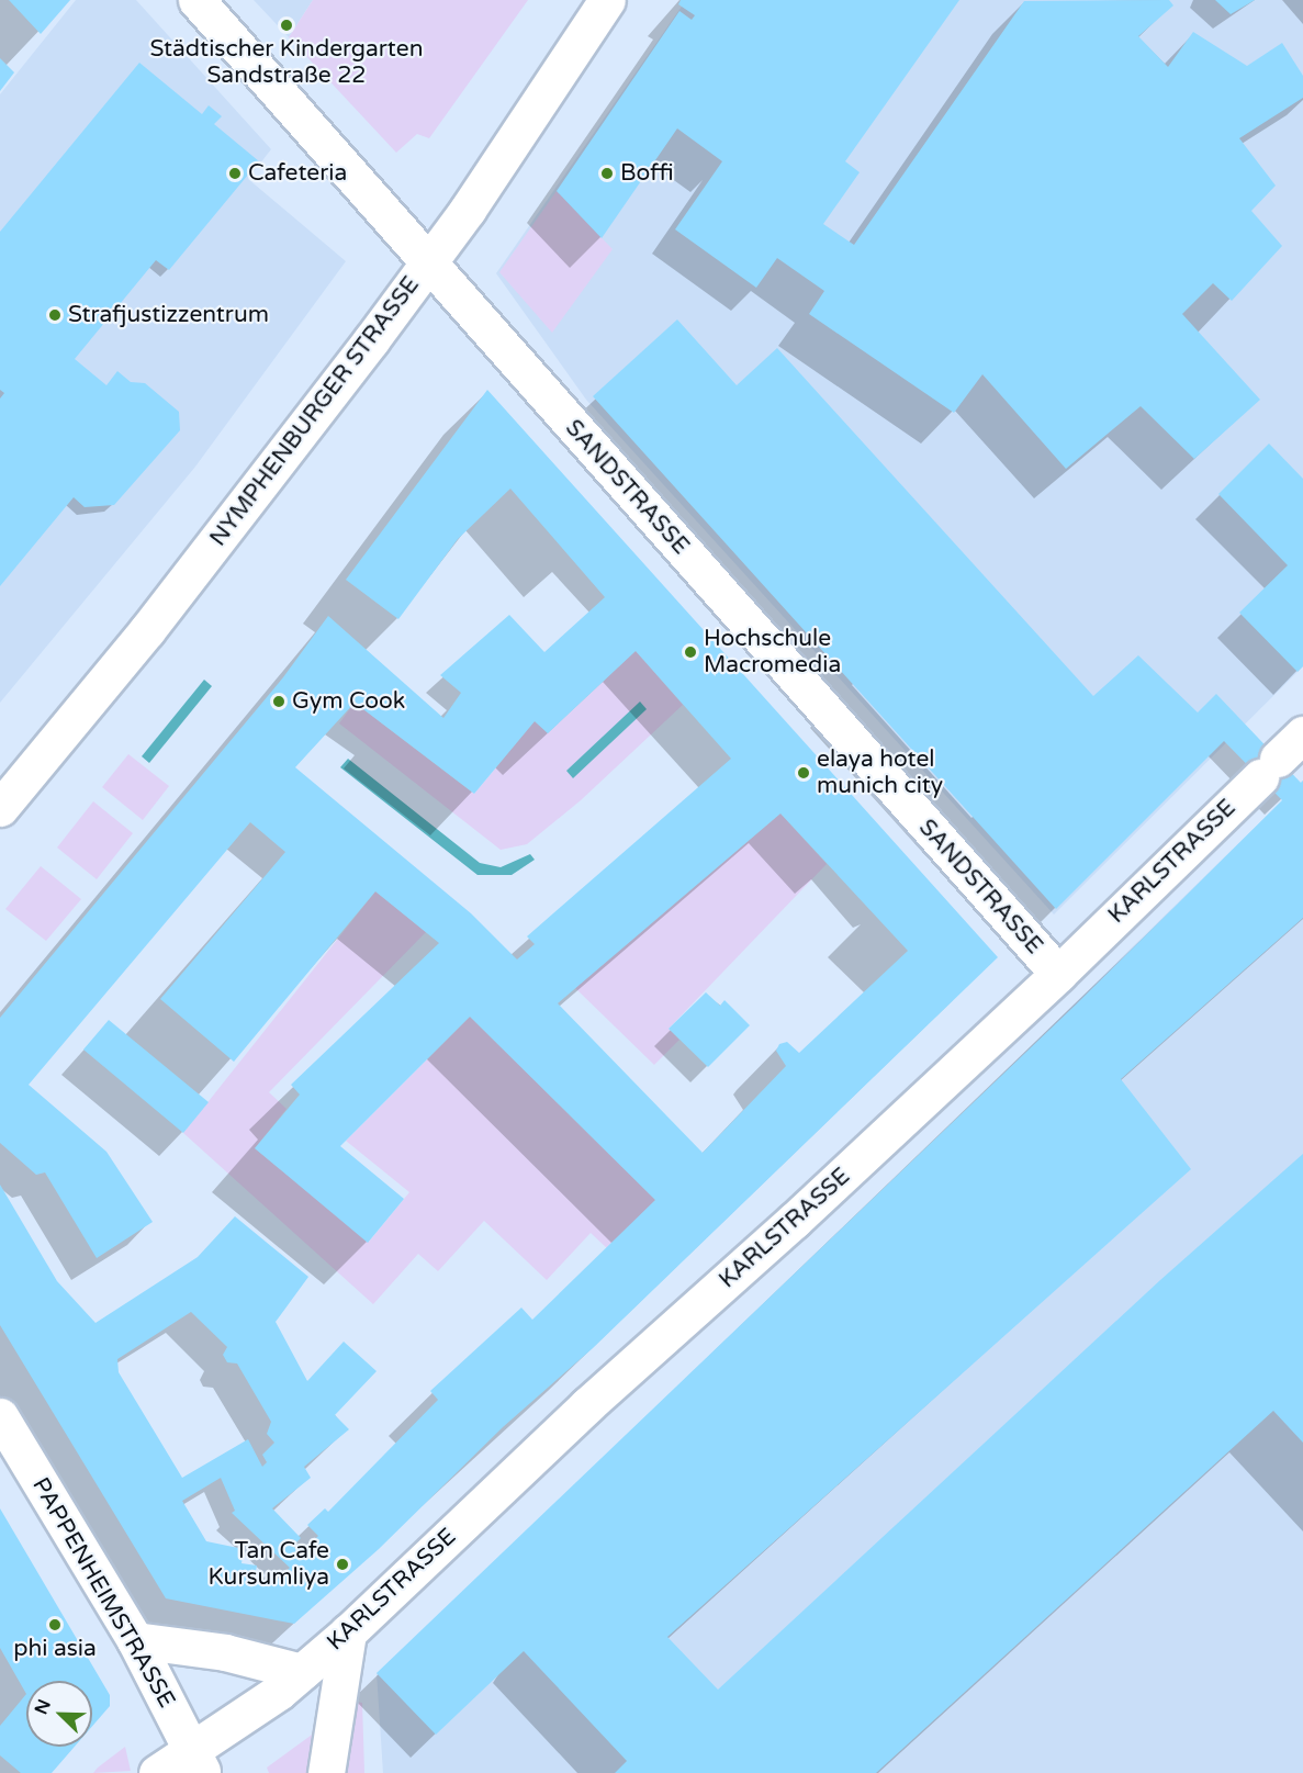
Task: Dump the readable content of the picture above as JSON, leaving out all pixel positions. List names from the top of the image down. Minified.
{"streets":{"street":["NYMPHENBURGER STRASSE","SANDSTRASSE","KARLSTRASSE","PAPPENHEIMSTRASSE"]},"crossings":[["NYMPHENBURGER STRASSE","SANDSTRASSE"],["SANDSTRASSE","KARLSTRASSE"],["KARLSTRASSE","PAPPENHEIMSTRASSE"]],"places":["Städtischer Kindergarten Sandstraße 22","Cafeteria","Boffi","Strafjustizzentrum","Hochschule Macromedia","Gym Cook","elaya hotel munich city","Tan Cafe Kursumliya","phi asia"],"north":"top left"}
